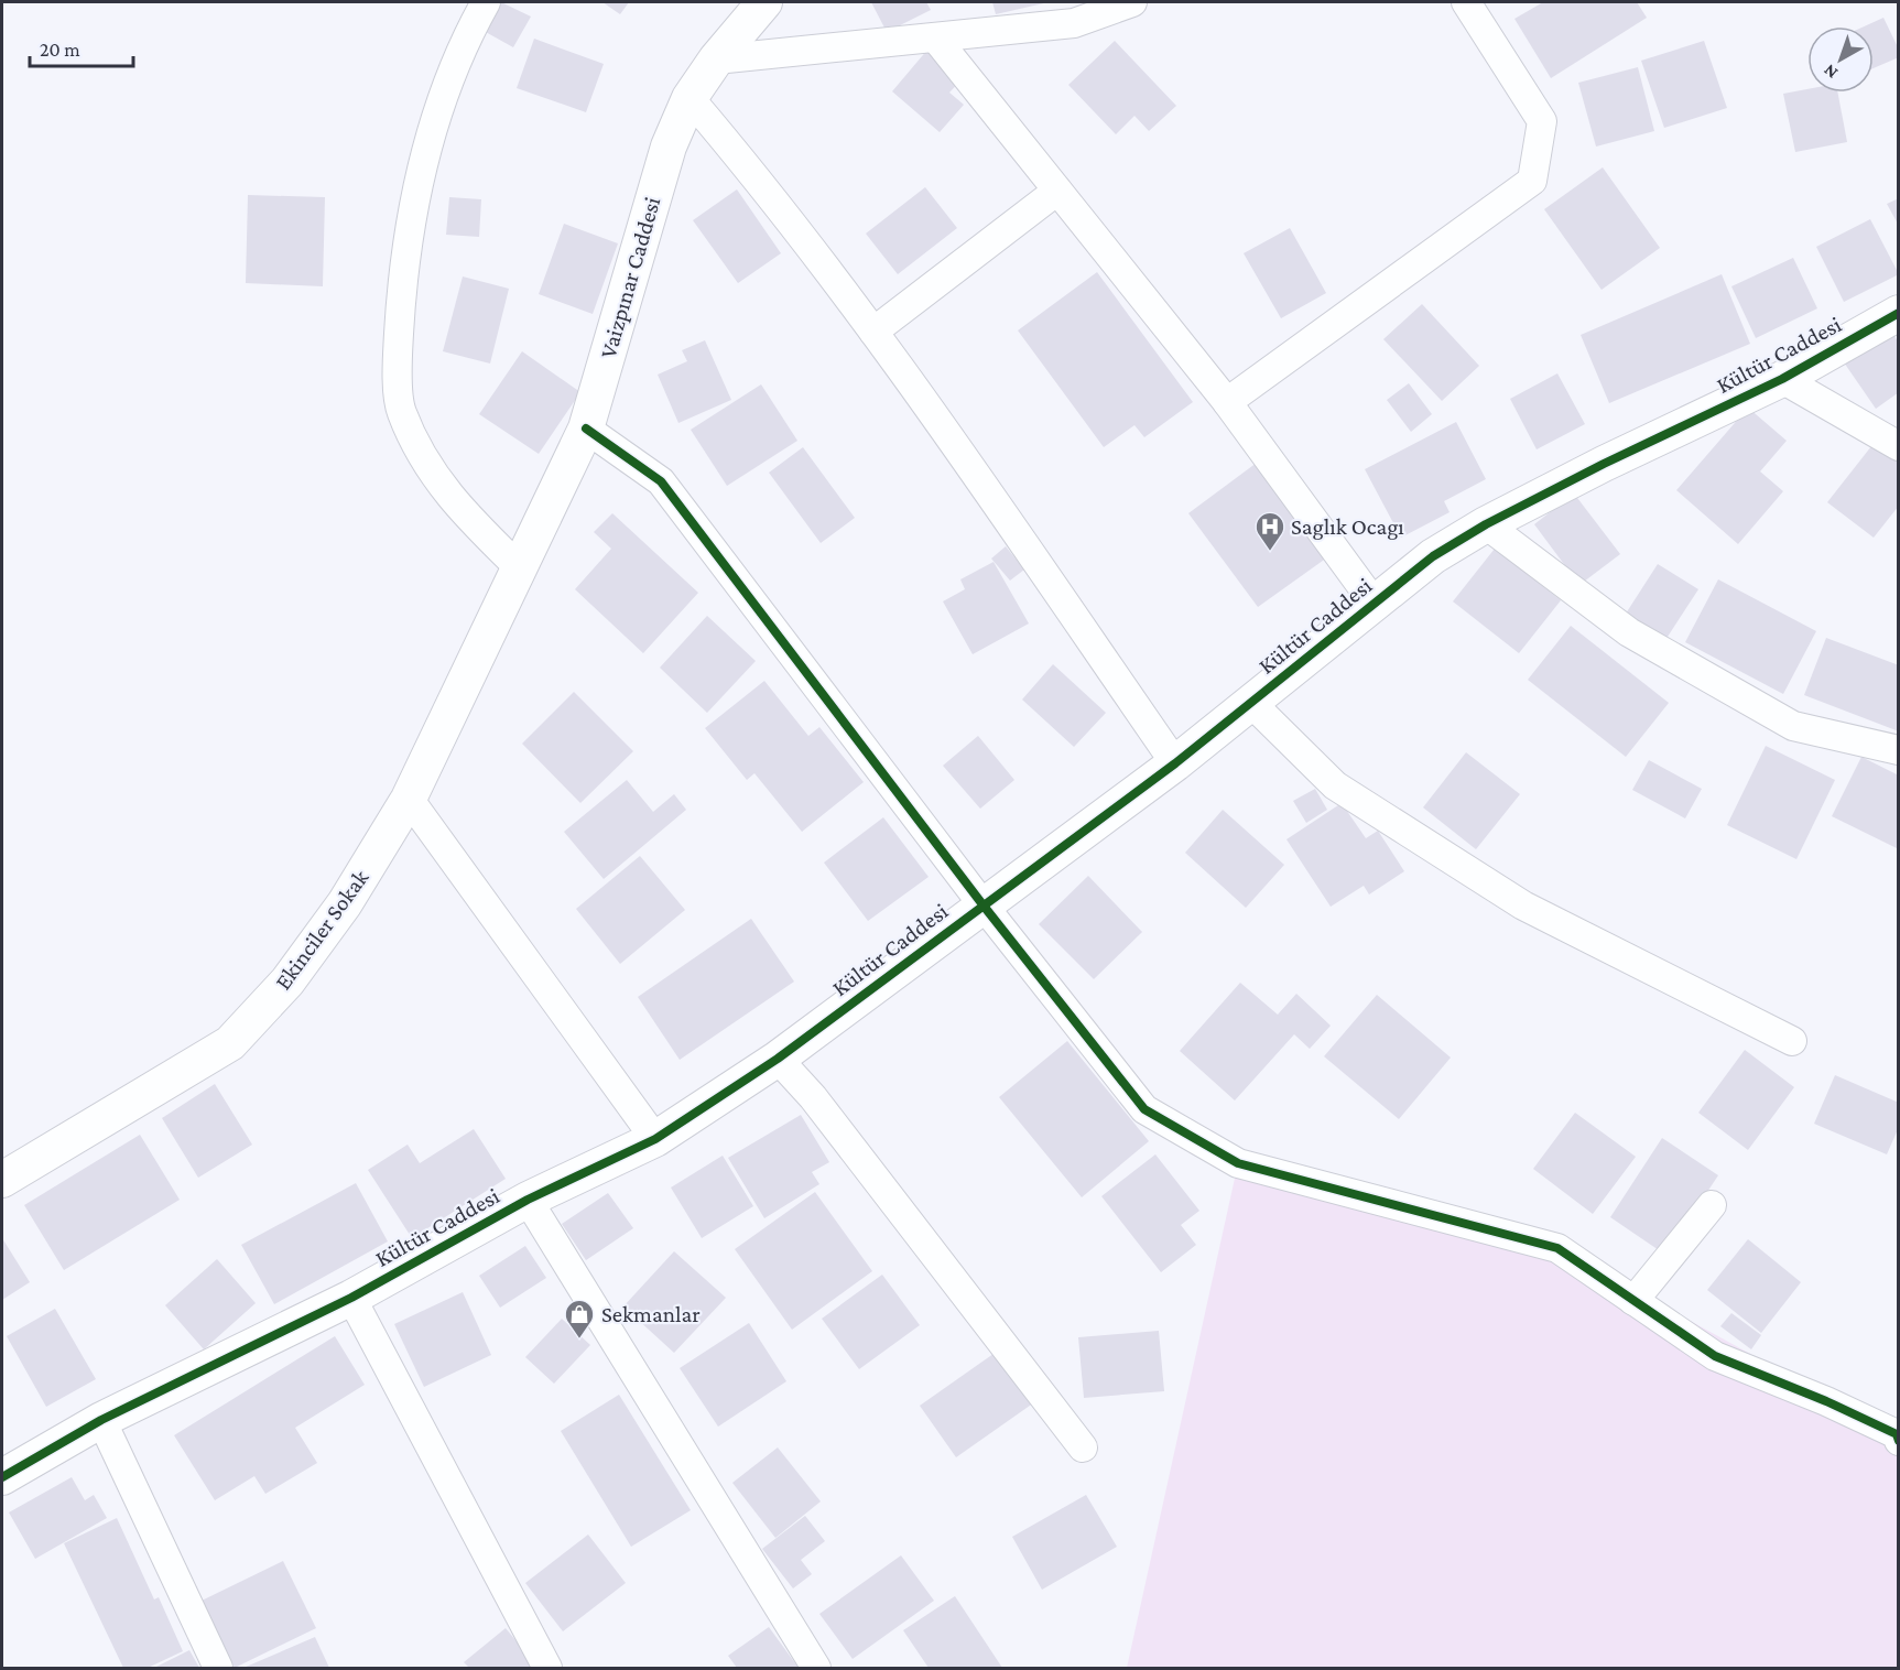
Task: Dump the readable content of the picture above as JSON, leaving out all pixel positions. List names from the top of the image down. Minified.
{"streets":{"street":["Vaizpınar Caddesi","Kültür Caddesi","Ekinciler Sokak"]},"crossings":[["Vaizpınar Caddesi","Ekinciler Sokak"]],"places":{"hospital":["Saglık Ocagı"],"shop":["Sekmanlar"]},"scale_bar":"20 m","north":"bottom left"}
